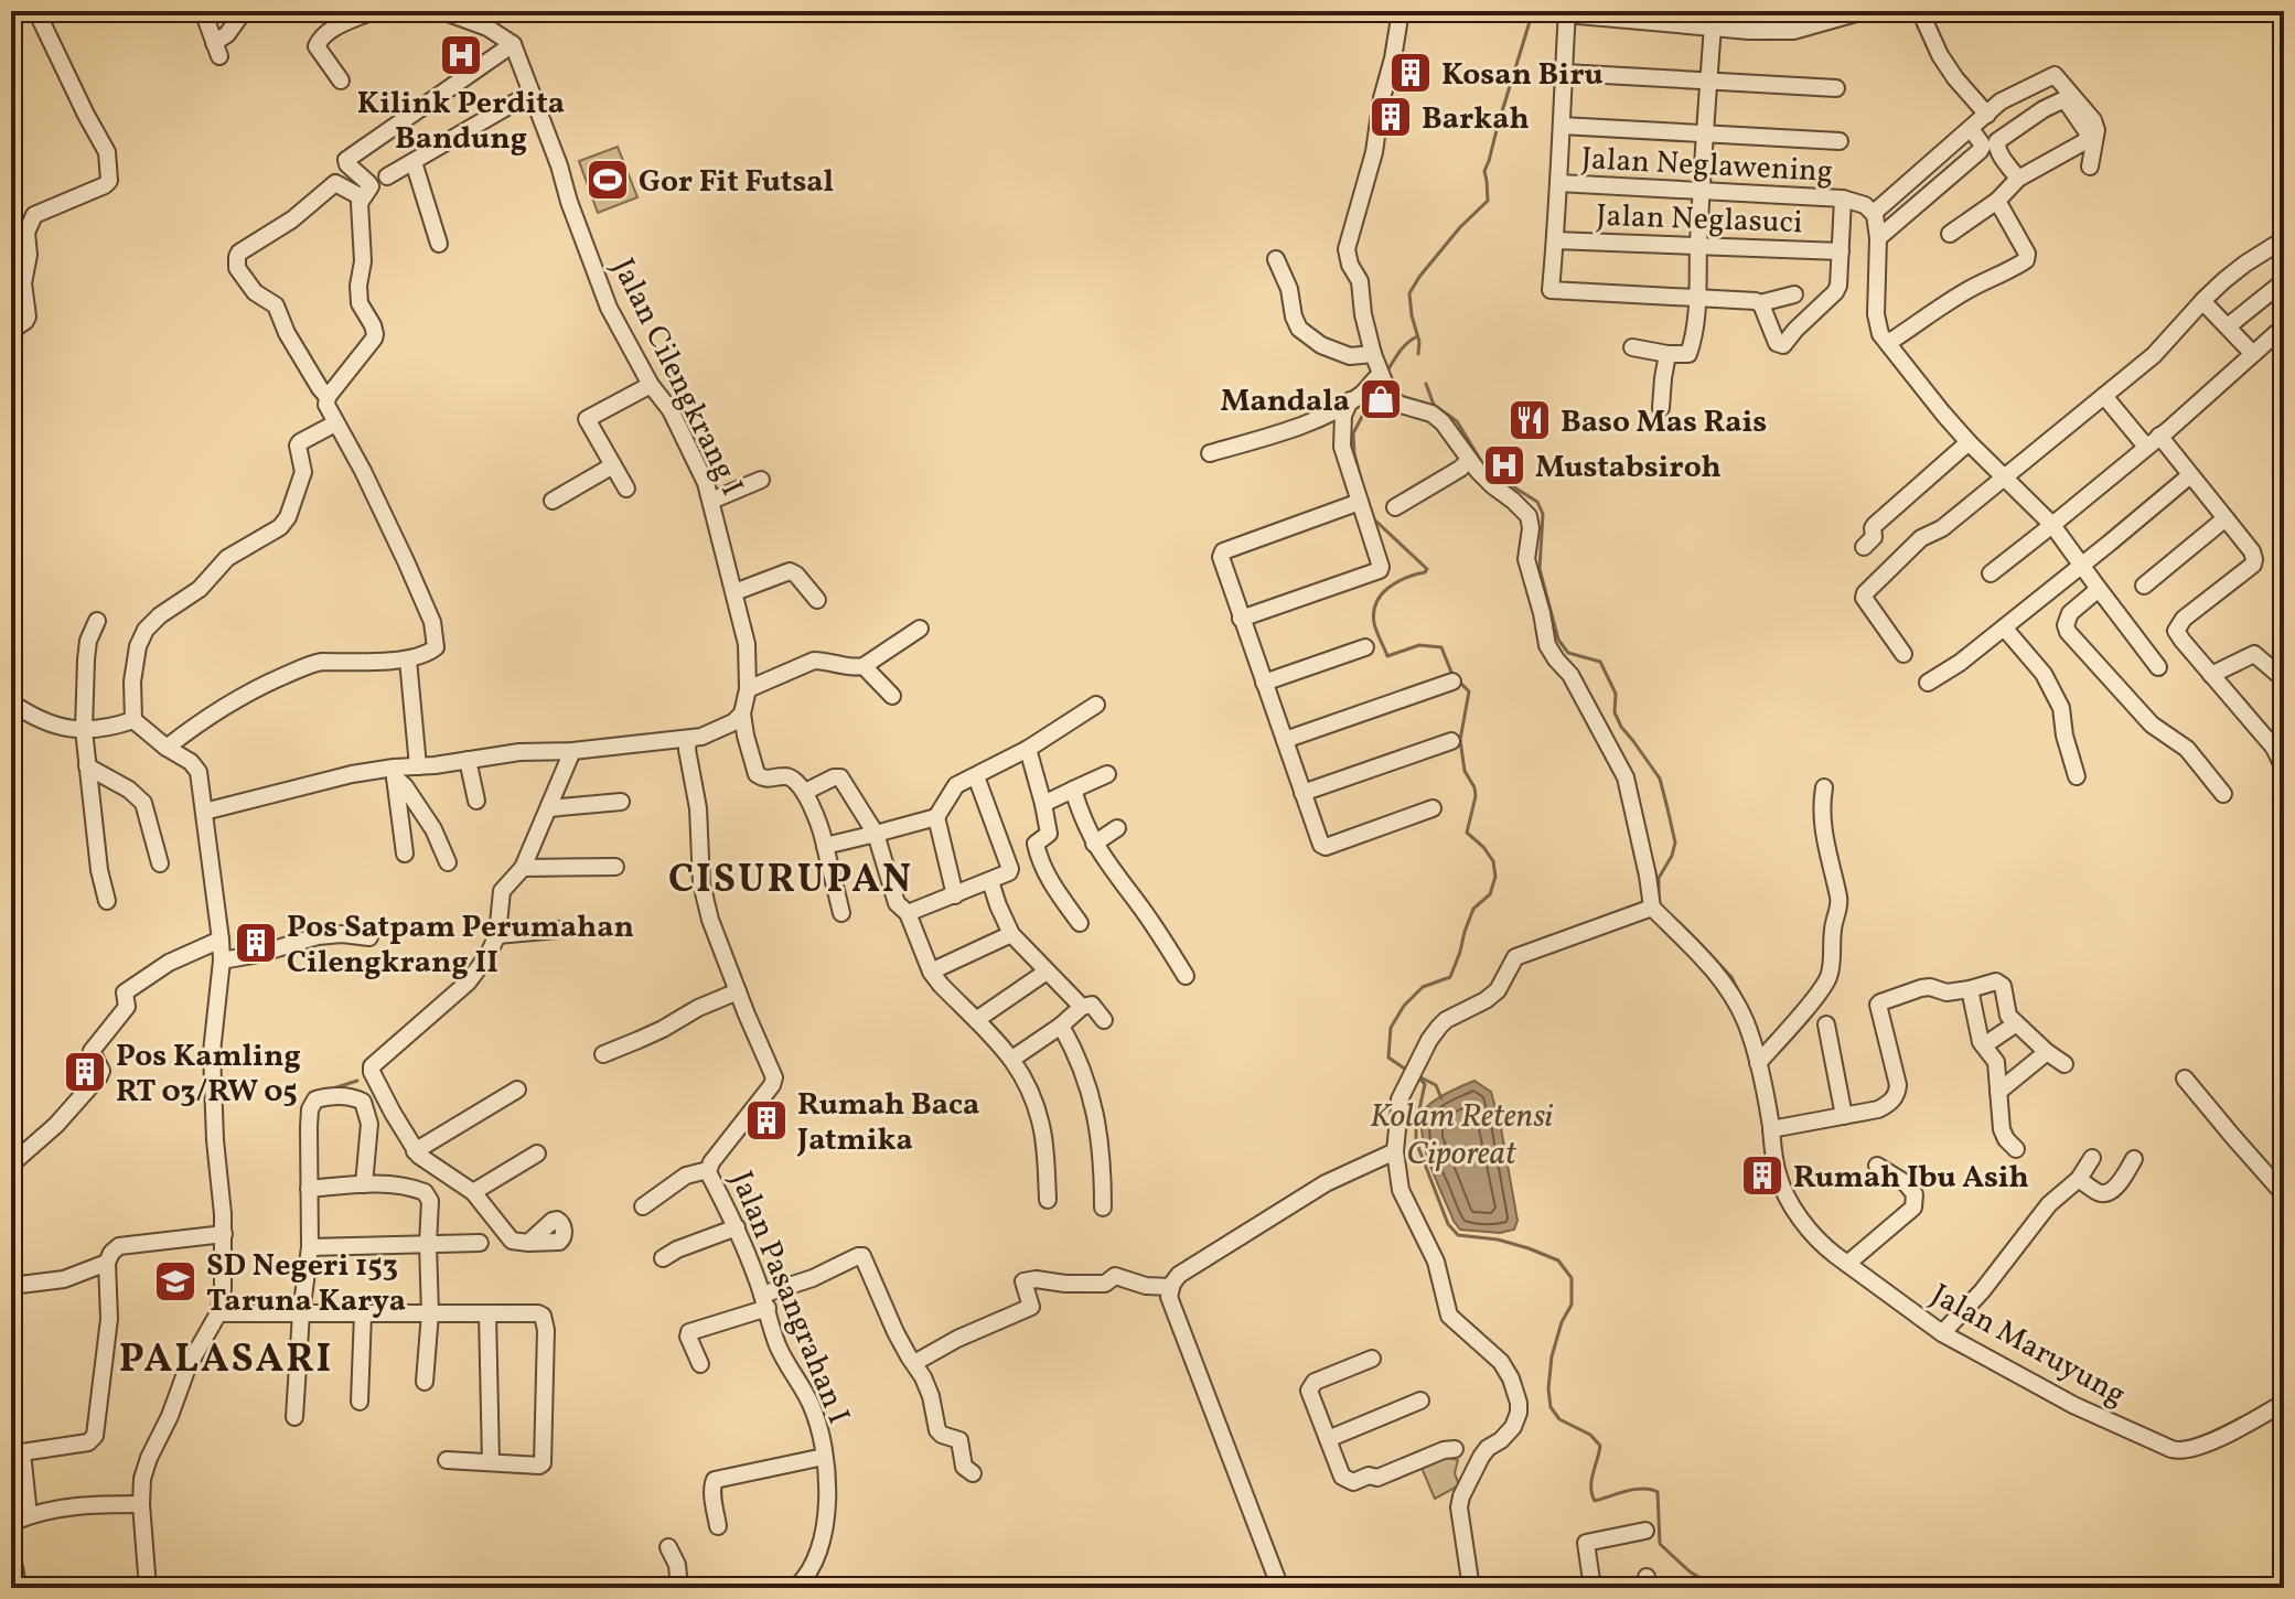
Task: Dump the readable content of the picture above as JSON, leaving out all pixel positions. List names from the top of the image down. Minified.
{"streets":{"street":["Jalan Neglawening","Jalan Neglasuci","Jalan Cilengkrang I","Jalan Pasangrahan I","Jalan Maruyung"]},"districts":["CISURUPAN","PALASARI"],"water":["Kolam Retensi Ciporeat"],"places":{"hospital":["Kilink Perdita Bandung","Mustabsiroh"],"building":["Kosan Biru","Barkah","Pos Satpam Perumahan Cilengkrang II","Pos Kamling RT 03/RW 05","Rumah Baca Jatmika","Rumah Ibu Asih"],"sports":["Gor Fit Futsal"],"shop":["Mandala"],"restaurant":["Baso Mas Rais"],"school or university":["SD Negeri 153 Taruna Karya"]}}
